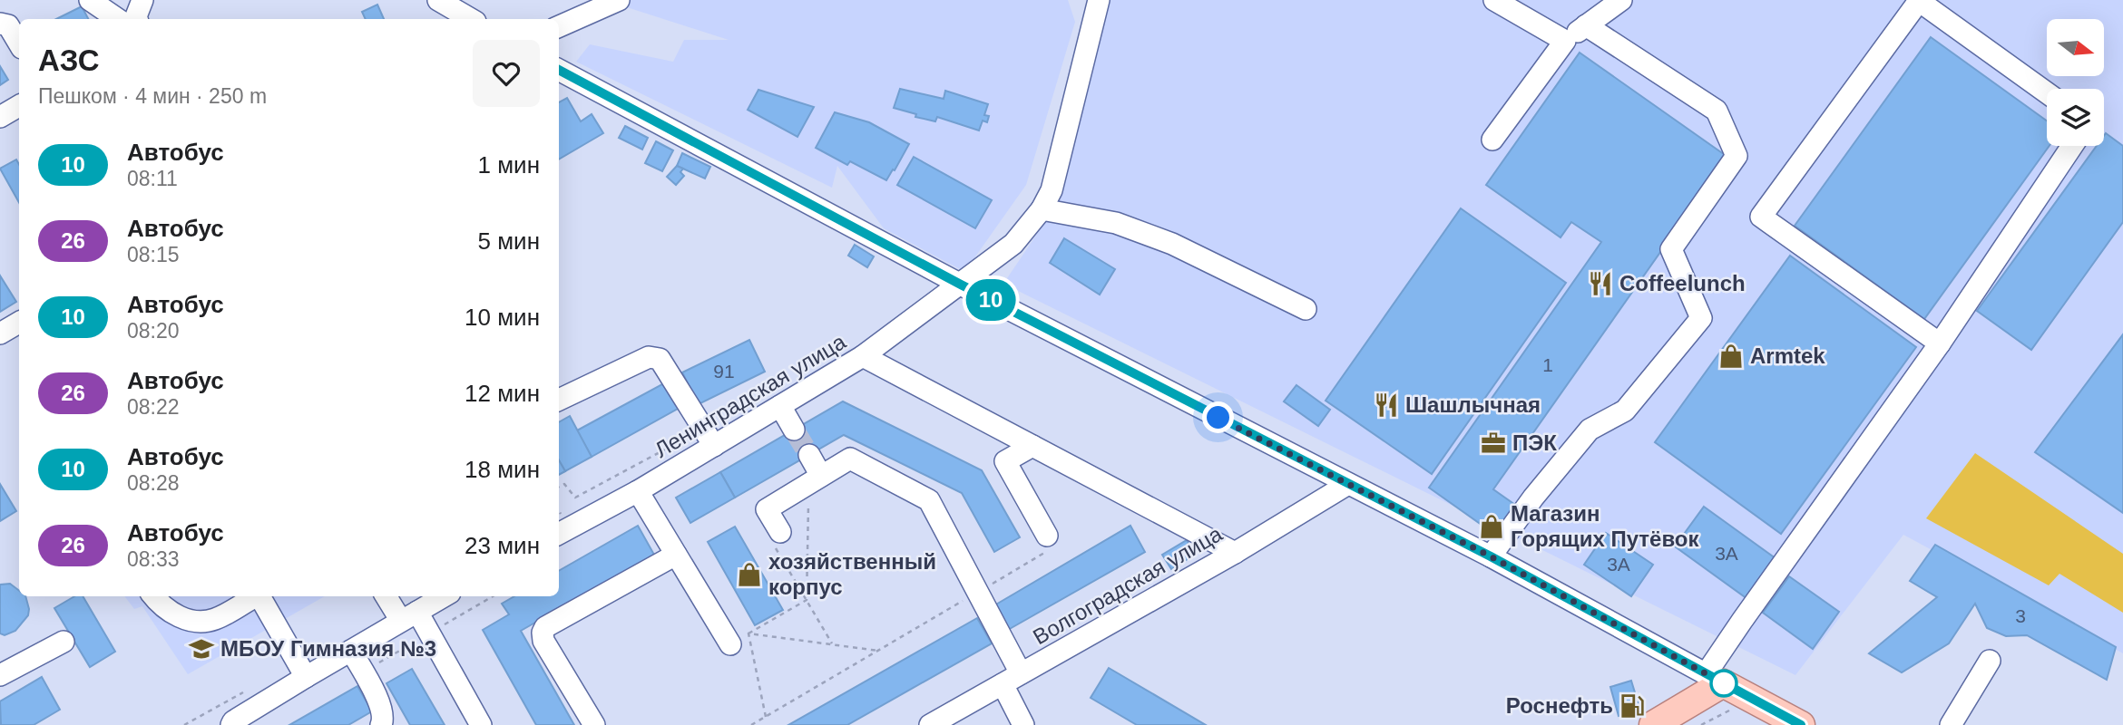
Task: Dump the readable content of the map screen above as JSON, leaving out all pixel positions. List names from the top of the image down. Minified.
{"streets":{"street":["Ленинградская улица","Волгоградская улица"]},"places":{"restaurant":["Coffeelunch","Шашлычная"],"shop":["Armtek","Магазин Горящих Путёвок","хозяйственный корпус"],"office":["ПЭК"],"school or university":["МБОУ Гимназия №3"],"fuel station":["Роснефть"]},"lines":["bus line 10"],"house_numbers":["1","91","3А","3А","3"],"north":"right","page":{"on_map":"10","heading":["АЗС","Пешком · 4 мин · 250 m"],"list":[{"mark":"10","name":"Автобус","note":"08:11","value":"1 мин"},{"mark":"26","name":"Автобус","note":"08:15","value":"5 мин"},{"mark":"10","name":"Автобус","note":"08:20","value":"10 мин"},{"mark":"26","name":"Автобус","note":"08:22","value":"12 мин"},{"mark":"10","name":"Автобус","note":"08:28","value":"18 мин"},{"mark":"26","name":"Автобус","note":"08:33","value":"23 мин"}]}}
